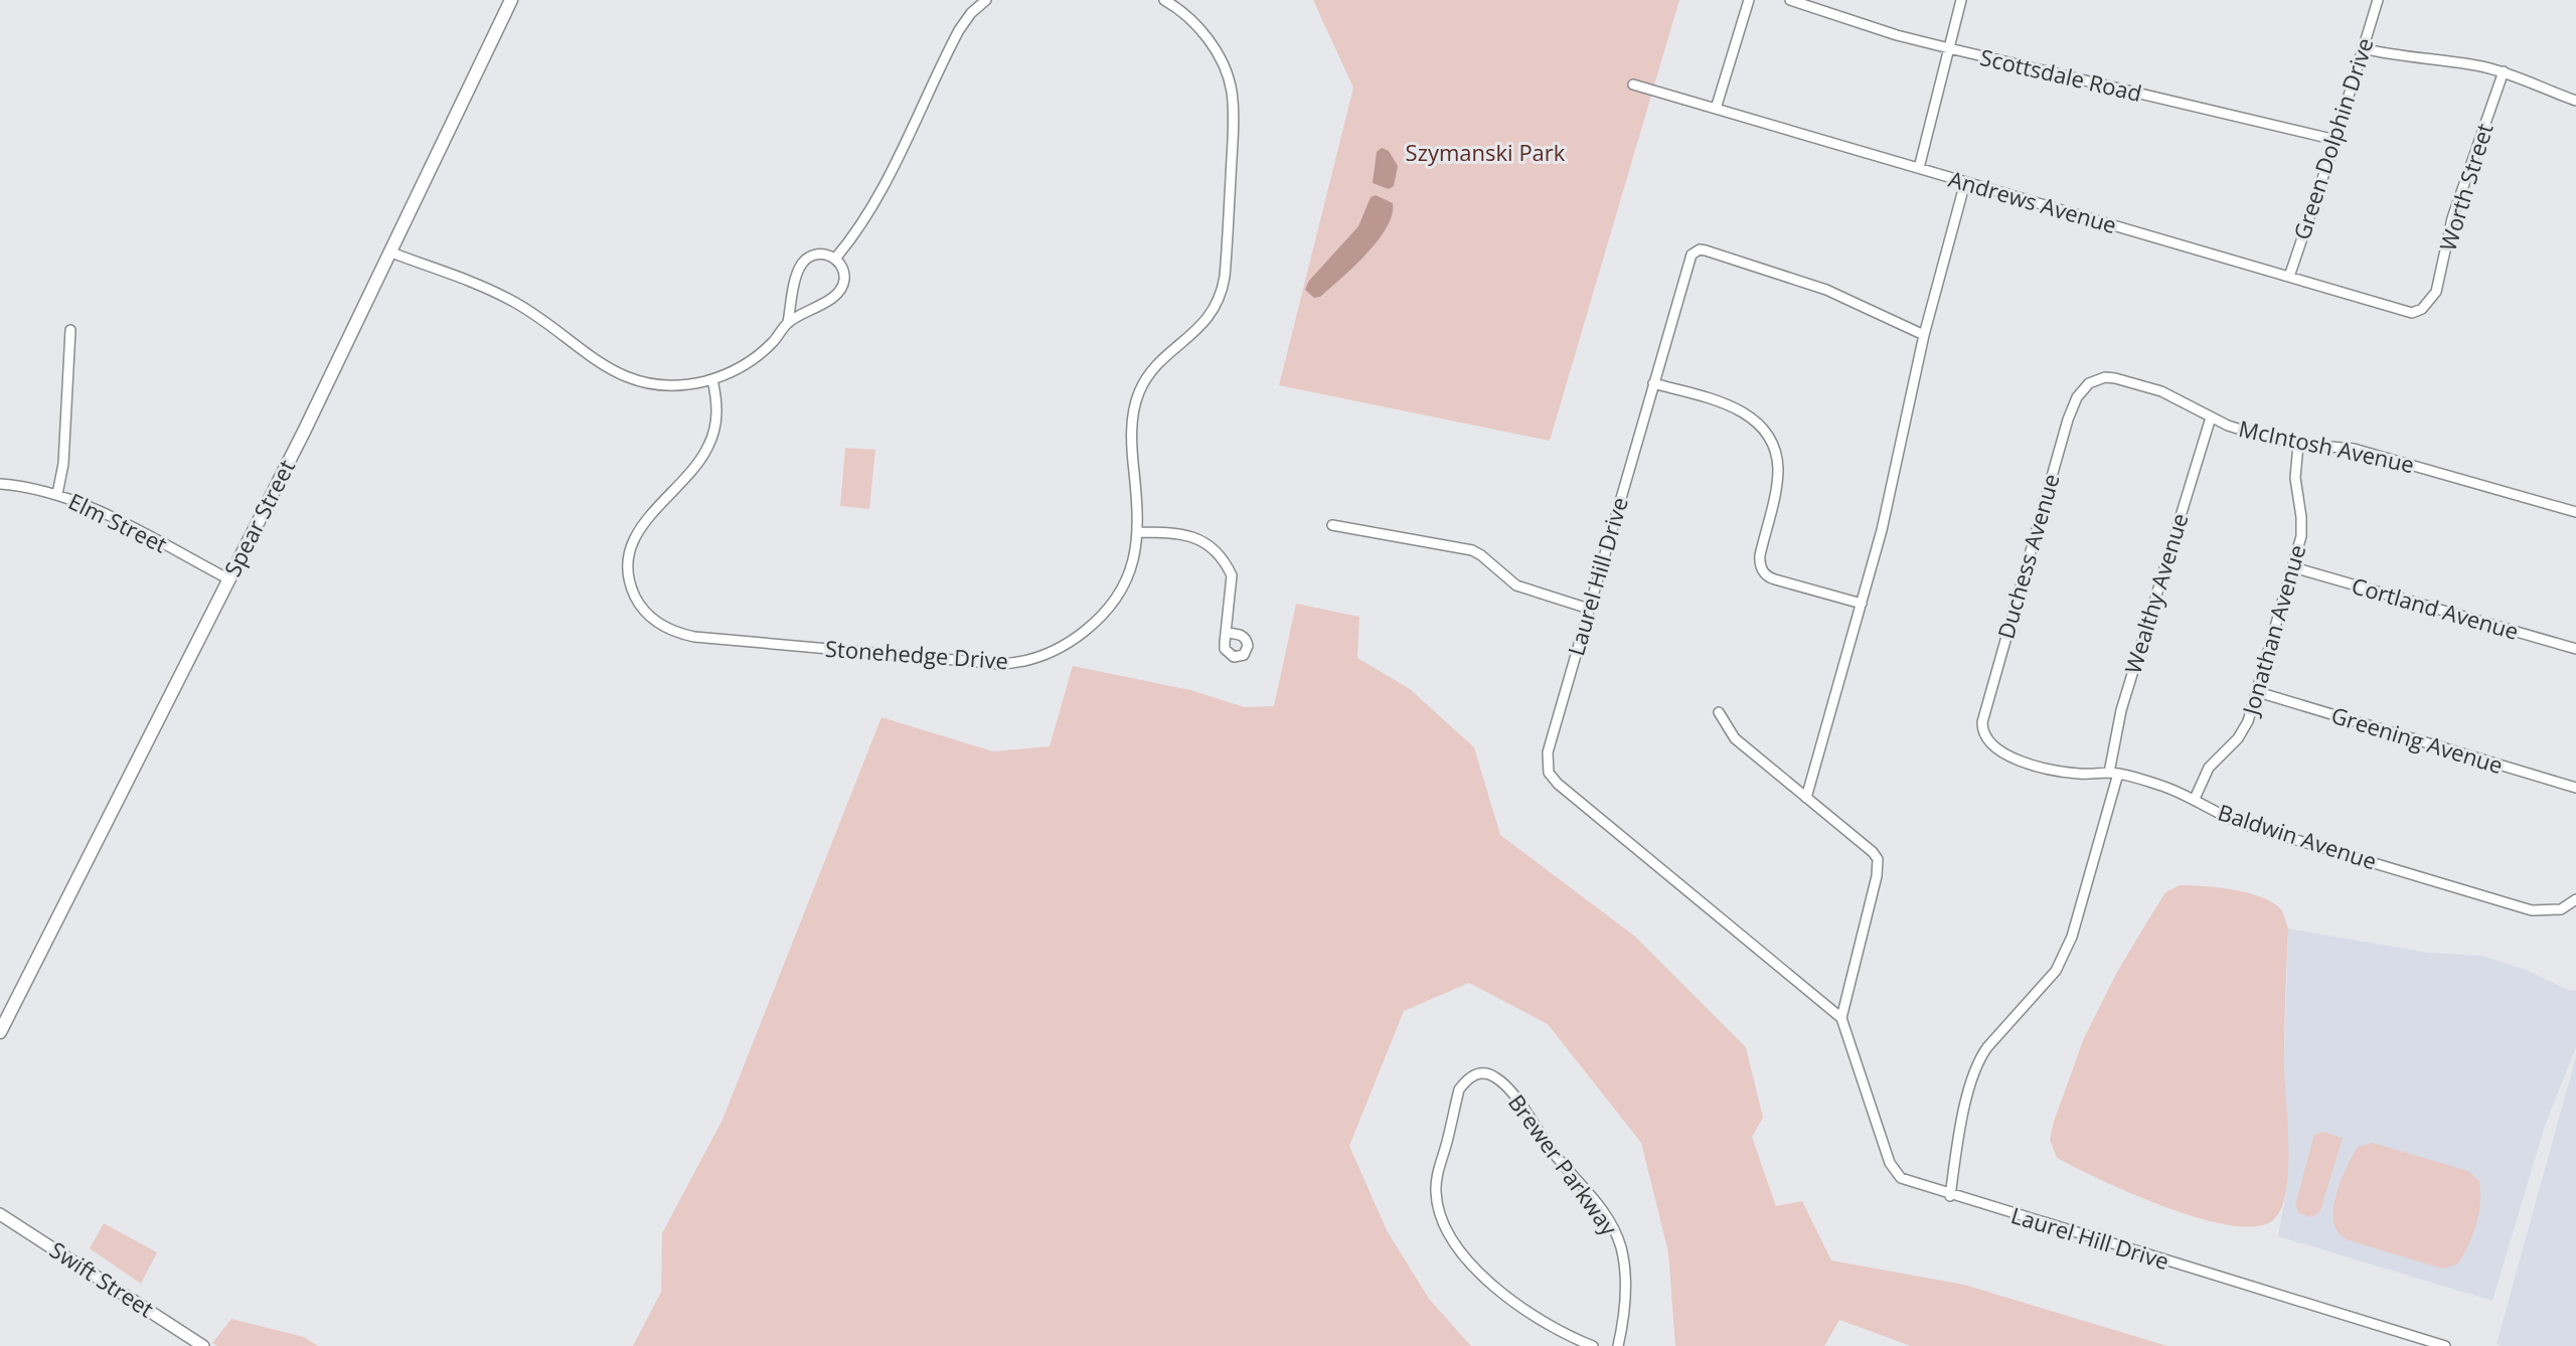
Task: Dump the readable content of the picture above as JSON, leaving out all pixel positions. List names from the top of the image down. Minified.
{"streets":{"main road":["Spear Street"],"street":["Scottsdale Road","Green Dolphin Drive","Worth Street","Andrews Avenue","McIntosh Avenue","Elm Street","Duchess Avenue","Laurel Hill Drive","Wealthy Avenue","Cortland Avenue","Jonathan Avenue","Stonehedge Drive","Greening Avenue","Baldwin Avenue","Brewer Parkway","Swift Street"]},"crossings":[["Scottsdale Road","Green Dolphin Drive"],["Green Dolphin Drive","Andrews Avenue"],["Worth Street","Andrews Avenue"],["McIntosh Avenue","Duchess Avenue"],["McIntosh Avenue","Wealthy Avenue"],["McIntosh Avenue","Jonathan Avenue"],["Spear Street","Elm Street"],["Duchess Avenue","Baldwin Avenue"],["Laurel Hill Drive","Wealthy Avenue"],["Wealthy Avenue","Baldwin Avenue"],["Cortland Avenue","Jonathan Avenue"],["Jonathan Avenue","Greening Avenue"],["Jonathan Avenue","Baldwin Avenue"]],"parks":["Szymanski Park"]}
